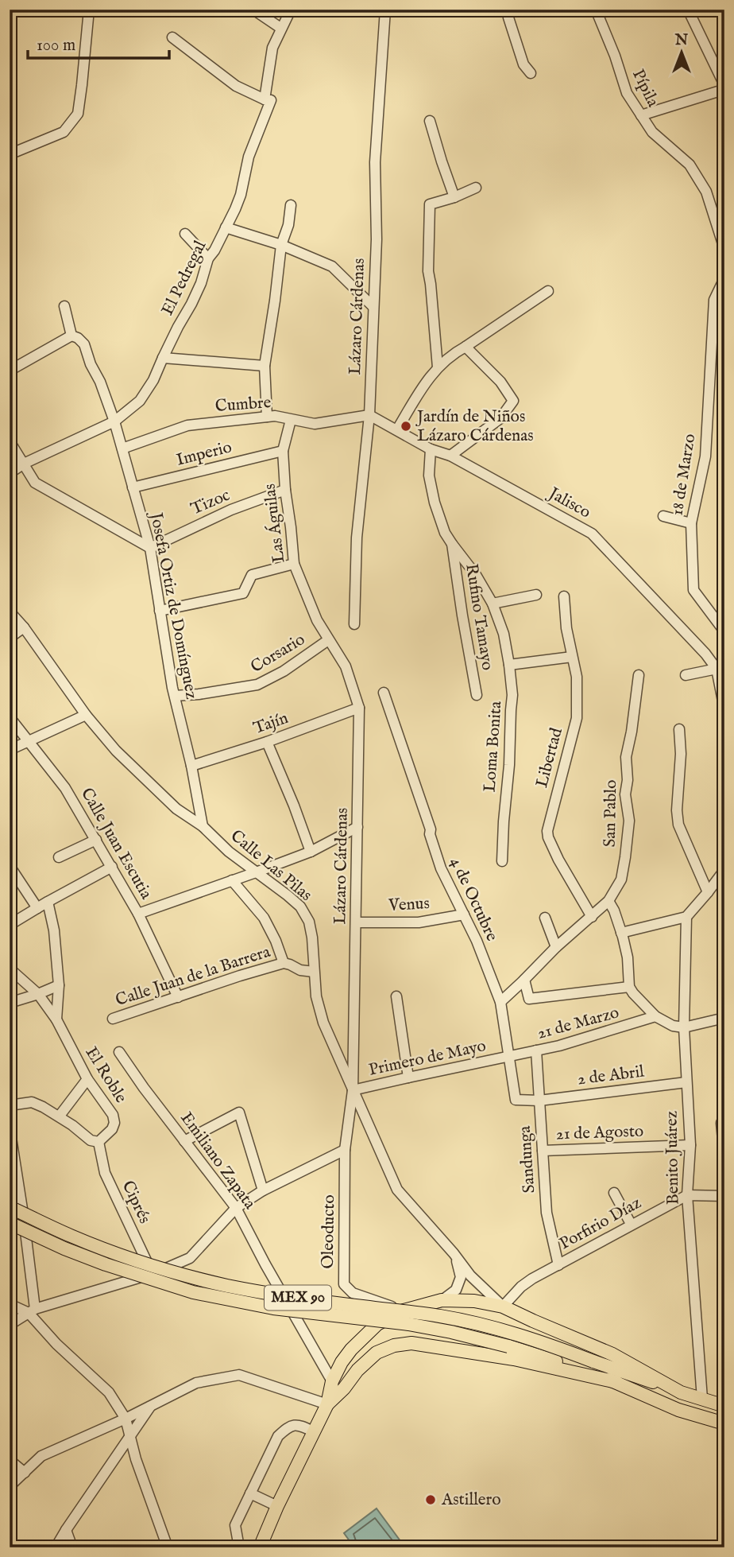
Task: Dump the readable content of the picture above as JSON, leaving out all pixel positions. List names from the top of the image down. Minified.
{"streets":{"main road":["MEX 90"],"street":["Pípila","El Pedregal","Lázaro Cárdenas","Cumbre","Imperio","18 de Marzo","Tizoc","Jalisco","Las Águilas","Josefa Ortiz de Domínguez","Rufino Tamayo","Corsario","Tajín","Loma Bonita","Libertad","San Pablo","Calle Juan Escutia","Calle Las Pilas","4 de Octubre","Venus","Calle Juan de la Barrera","21 de Marzo","Primero de Mayo","El Roble","2 de Abril","21 de Agosto","Benito Juárez","Sandunga","Emiliano Zapata","Ciprés","Porfirio Díaz","Oleoducto"]},"crossings":[["El Pedregal","Josefa Ortiz de Domínguez"],["Lázaro Cárdenas","Cumbre"],["Lázaro Cárdenas","Jalisco"],["Lázaro Cárdenas","Las Águilas"],["Lázaro Cárdenas","Corsario"],["Lázaro Cárdenas","Tajín"],["Lázaro Cárdenas","Calle Las Pilas"],["Lázaro Cárdenas","Venus"],["Lázaro Cárdenas","Primero de Mayo"],["Lázaro Cárdenas","Oleoducto"],["Cumbre","Jalisco"],["Cumbre","Las Águilas"],["Cumbre","Josefa Ortiz de Domínguez"],["Imperio","Las Águilas"],["Imperio","Josefa Ortiz de Domínguez"],["Tizoc","Las Águilas"],["Tizoc","Josefa Ortiz de Domínguez"],["Las Águilas","Corsario"],["Josefa Ortiz de Domínguez","Corsario"],["Josefa Ortiz de Domínguez","Tajín"],["Josefa Ortiz de Domínguez","Calle Las Pilas"],["Rufino Tamayo","Loma Bonita"],["Libertad","San Pablo"],["San Pablo","4 de Octubre"],["Calle Juan Escutia","Calle Juan de la Barrera"],["Calle Las Pilas","Calle Juan de la Barrera"],["Calle Las Pilas","Primero de Mayo"],["Calle Las Pilas","Porfirio Díaz"],["Calle Las Pilas","Oleoducto"],["4 de Octubre","Venus"],["4 de Octubre","21 de Marzo"],["4 de Octubre","Primero de Mayo"],["4 de Octubre","2 de Abril"],["4 de Octubre","Sandunga"],["21 de Marzo","Primero de Mayo"],["21 de Marzo","Sandunga"],["Primero de Mayo","Oleoducto"],["El Roble","Ciprés"],["2 de Abril","Benito Juárez"],["2 de Abril","Sandunga"],["21 de Agosto","Benito Juárez"],["21 de Agosto","Sandunga"],["Benito Juárez","Porfirio Díaz"],["Sandunga","Porfirio Díaz"]],"places":["Jardín de Niños Lázaro Cárdenas","Astillero"],"scale_bar":"100 m","north":"top"}
